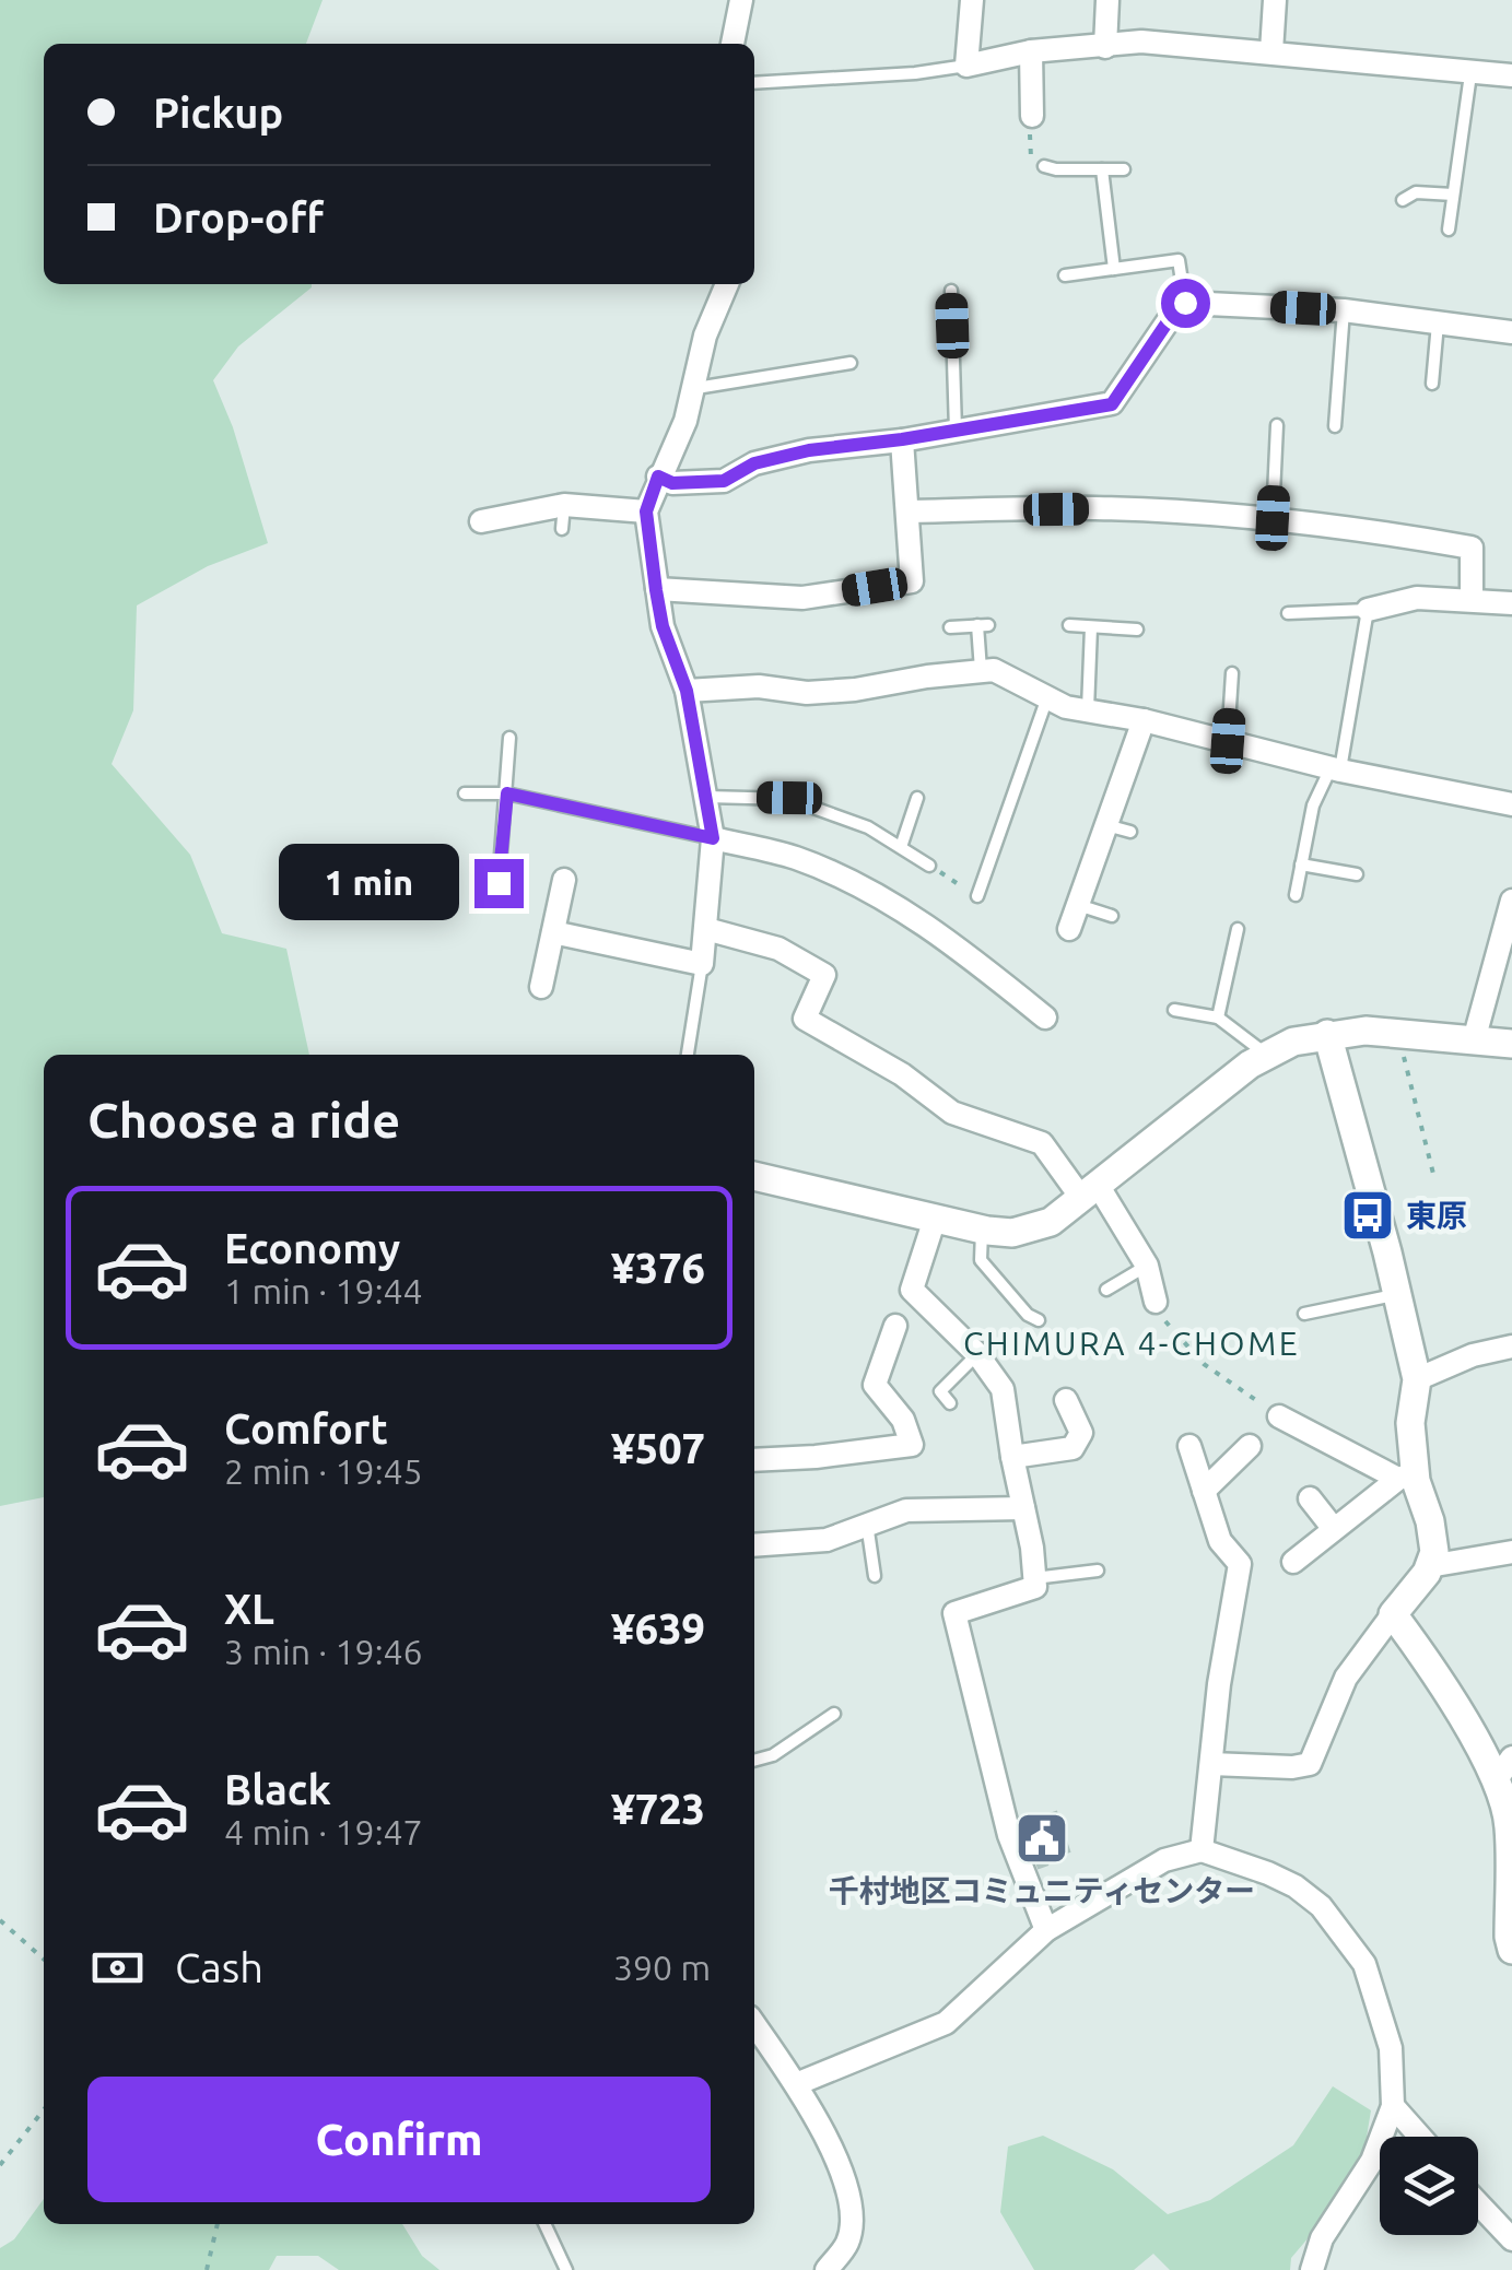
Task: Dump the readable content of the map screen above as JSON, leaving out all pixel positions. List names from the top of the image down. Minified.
{"districts":["CHIMURA 4-CHOME"],"places":{"bus stop":["東原"],"public building":["千村地区コミュニティセンター"]},"page":{"banner":["Pickup","Drop-off"],"bubble":"1 min","heading":"Choose a ride","list":[{"name":"Economy","note":"1 min · 19:44","value":"¥376"},{"name":"Comfort","note":"2 min · 19:45","value":"¥507"},{"name":"XL","note":"3 min · 19:46","value":"¥639"},{"name":"Black","note":"4 min · 19:47","value":"¥723"}],"pay":["Cash","390 m"],"buttons":"Confirm"}}
